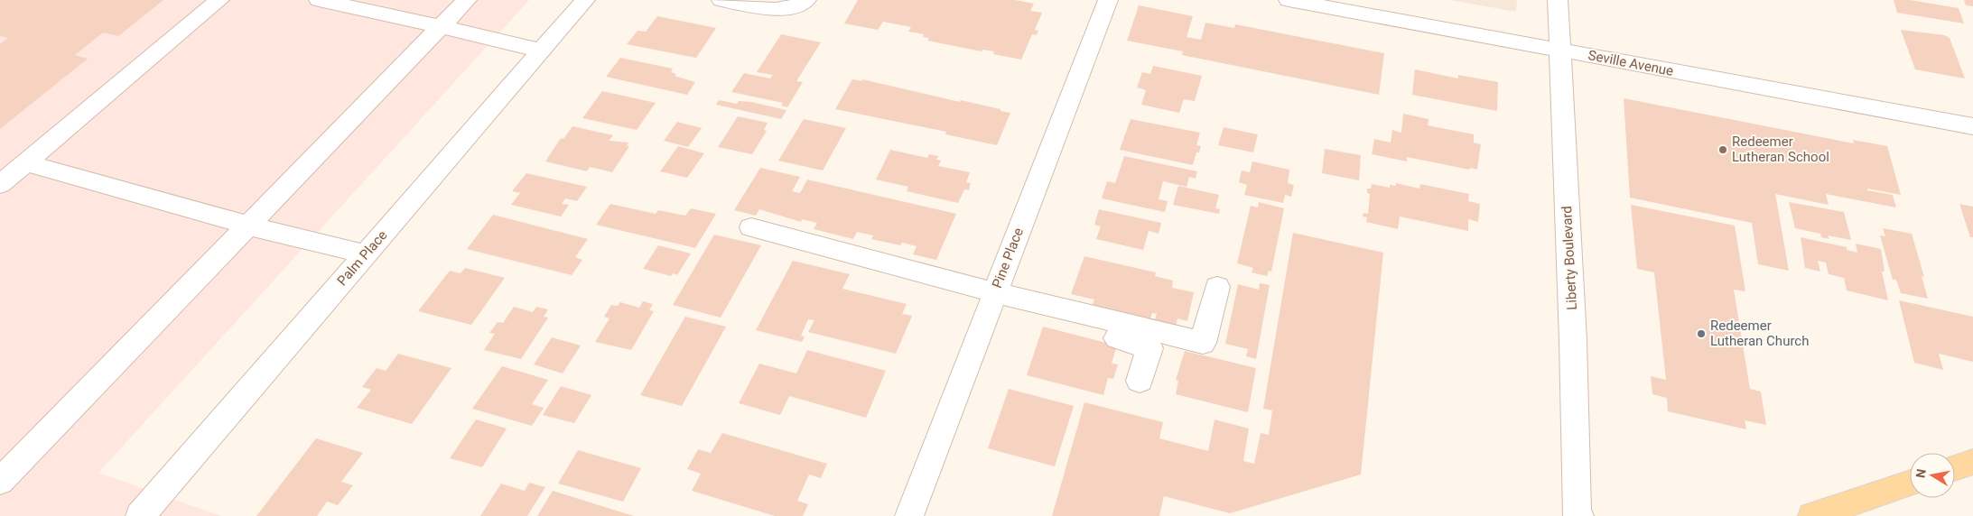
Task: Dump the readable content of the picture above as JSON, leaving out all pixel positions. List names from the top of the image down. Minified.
{"streets":{"street":["Seville Avenue","Palm Place","Pine Place","Liberty Boulevard"]},"crossings":[["Seville Avenue","Liberty Boulevard"]],"places":["Redeemer Lutheran School","Redeemer Lutheran Church"],"north":"left"}
